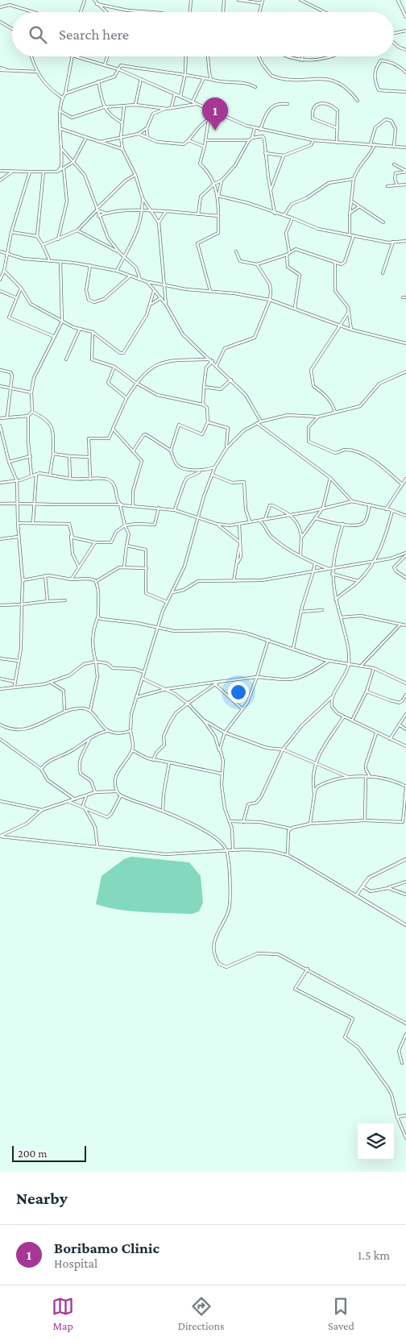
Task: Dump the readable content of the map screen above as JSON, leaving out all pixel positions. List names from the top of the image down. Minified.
{"scale_bar":"200 m","page":{"search":"Search here","pins":"1","scale":"200 m","heading":"Nearby","list":[{"mark":"1","name":"Boribamo Clinic","note":"Hospital","value":"1.5 km"}],"nav":["Map","Directions","Saved"]}}
